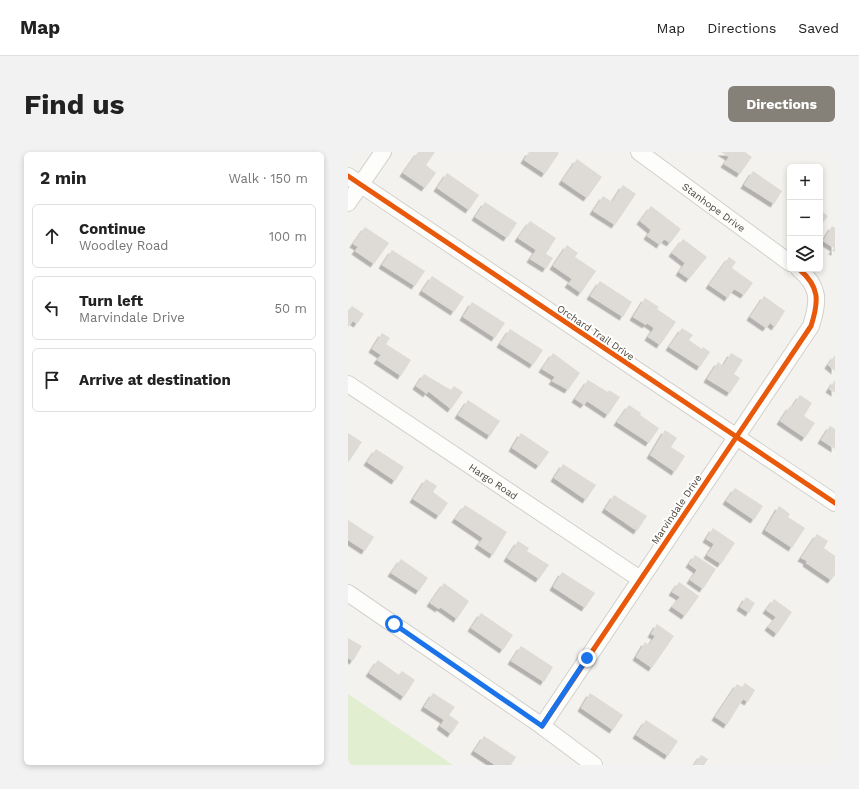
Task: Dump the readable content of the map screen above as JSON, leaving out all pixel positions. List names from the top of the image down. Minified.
{"streets":{"street":["Stanhope Drive","Orchard Trail Drive","Hargo Road","Marvindale Drive"]},"crossings":[["Orchard Trail Drive","Marvindale Drive"],["Hargo Road","Marvindale Drive"]],"page":{"header":"Map","nav":["Map","Directions","Saved"],"buttons":"Directions","title":"Find us","heading":["2 min","Walk · 150 m"],"map_buttons":["+","−"],"list":[["Continue","Woodley Road","100 m"],["Turn left","Marvindale Drive","50 m"],"Arrive at destination"]}}
